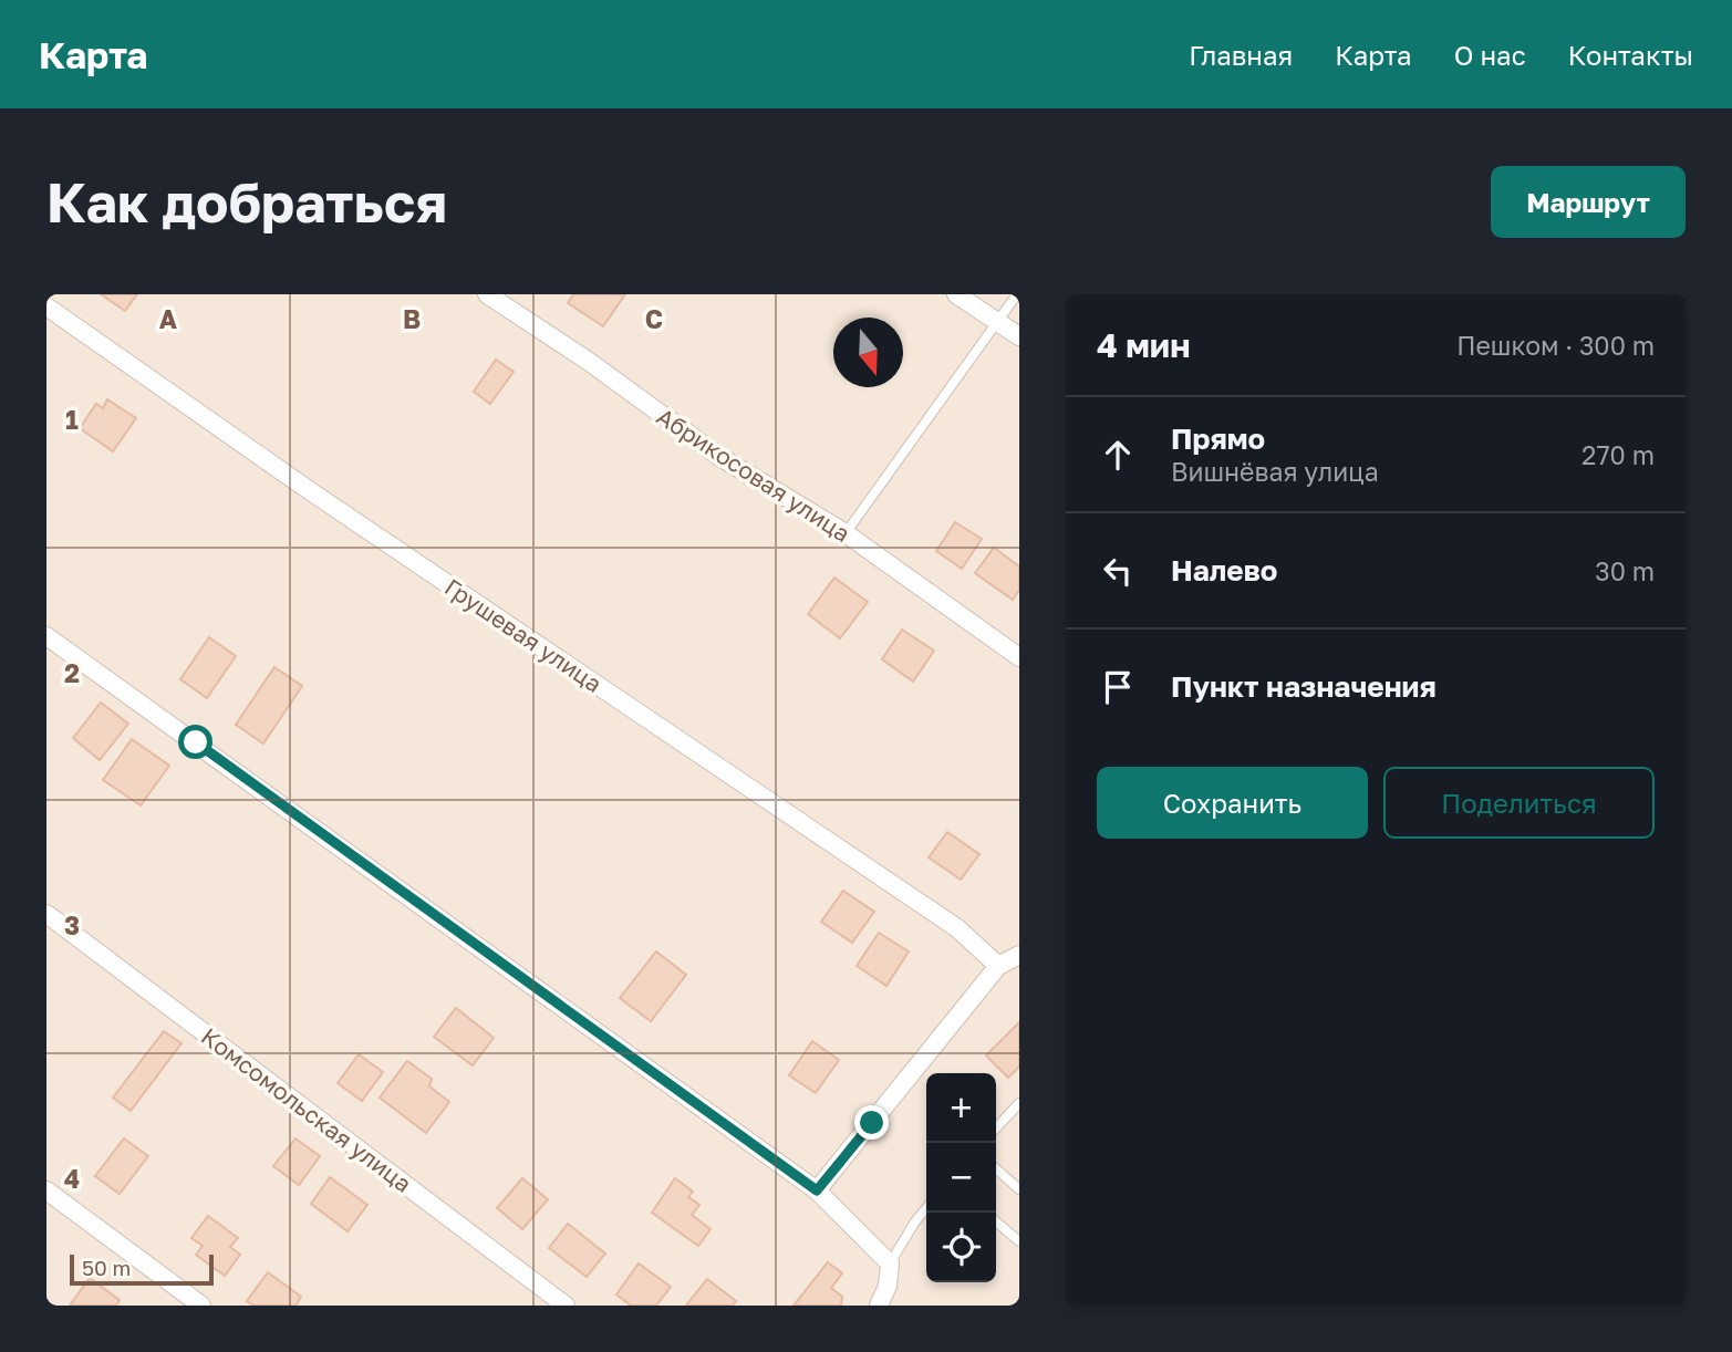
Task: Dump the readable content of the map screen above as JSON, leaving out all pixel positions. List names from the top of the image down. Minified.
{"streets":{"street":["Абрикосовая улица","Грушевая улица","Комсомольская улица"]},"scale_bar":"50 m","north":"bottom","page":{"header":"Карта","nav":["Главная","Карта","О нас","Контакты"],"buttons":["Маршрут",["Сохранить","Поделиться"]],"title":"Как добраться","heading":["4 мин","Пешком · 300 m"],"list":[["Прямо","Вишнёвая улица","270 m"],["Налево","30 m"],"Пункт назначения"],"map_buttons":["+","−"],"scale":"50 m"},"grid":{"columns":["A","B","C"],"rows":["1","2","3","4"]}}
